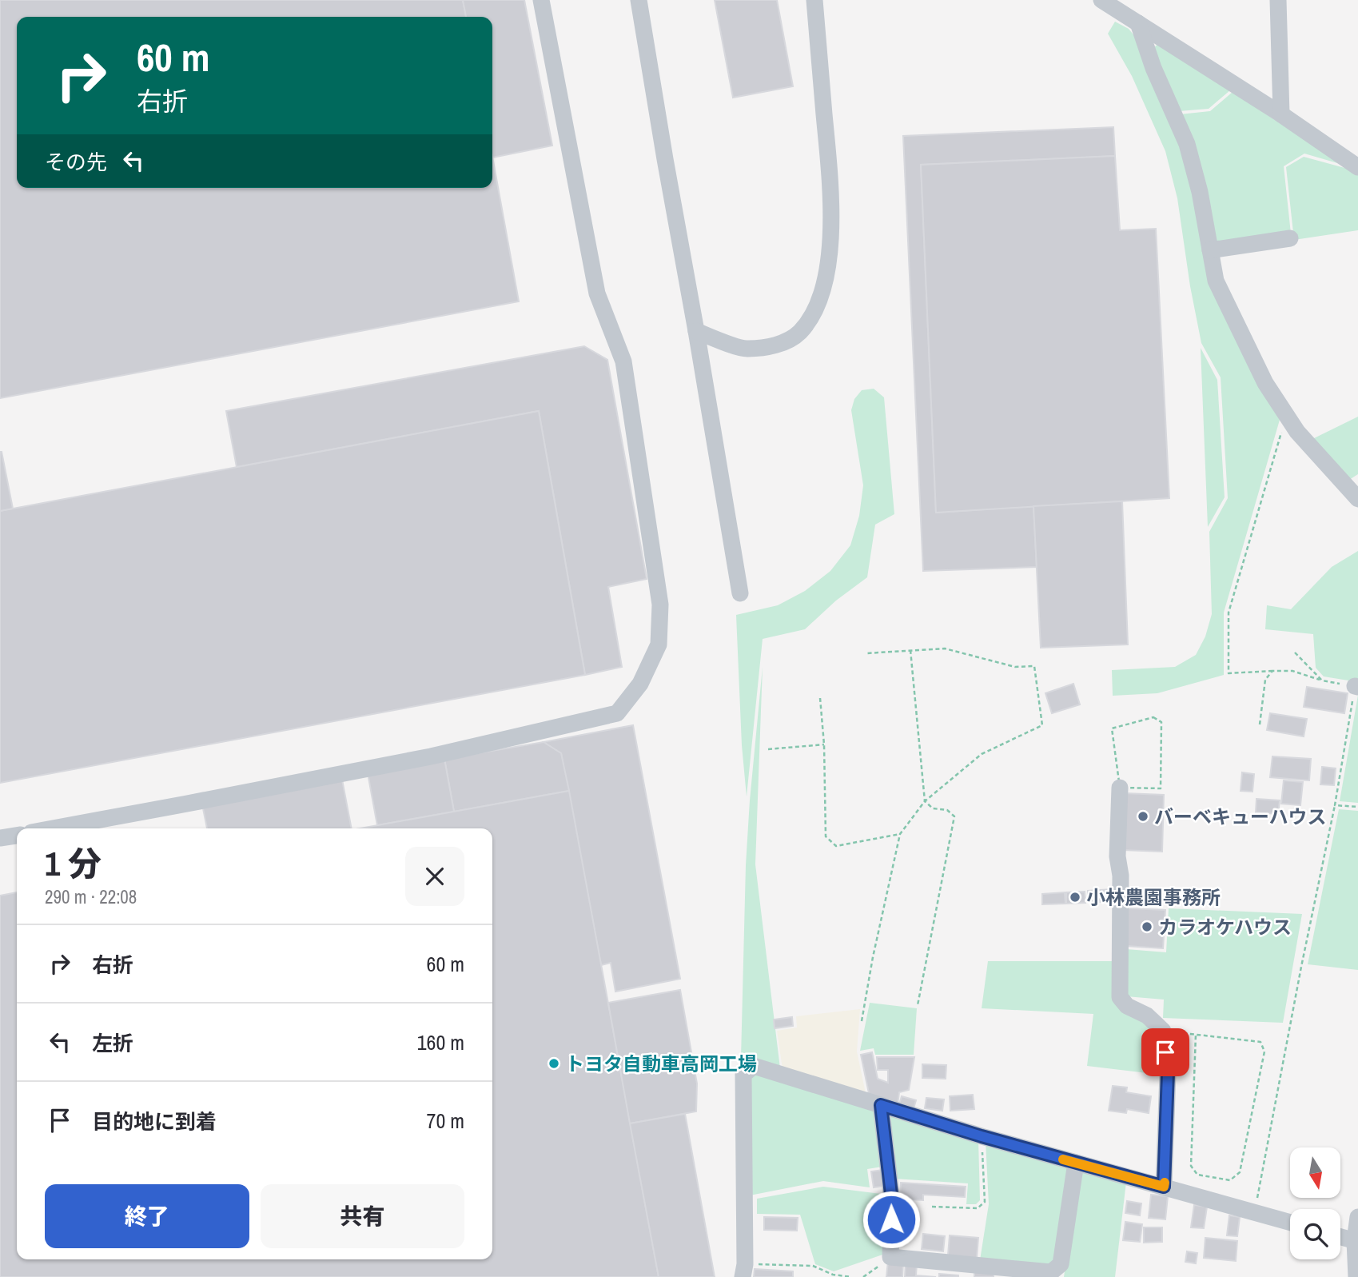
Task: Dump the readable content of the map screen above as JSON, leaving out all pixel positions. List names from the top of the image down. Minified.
{"places":["バーベキューハウス","小林農園事務所","カラオケハウス","トヨタ自動車高岡工場"],"north":"bottom","page":{"turn":["60 m","右折"],"then":"その先","heading":["1 分","290 m · 22:08"],"list":[{"name":"右折","value":"60 m"},{"name":"左折","value":"160 m"},{"name":"目的地に到着","value":"70 m"}],"buttons":["終了","共有"]}}
